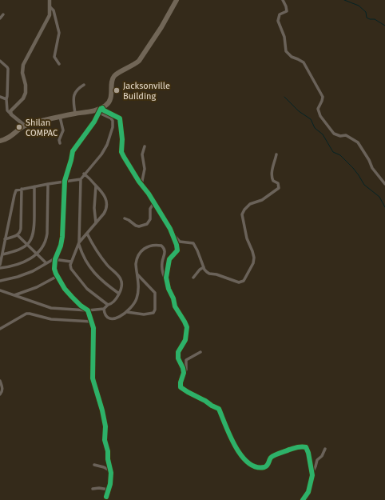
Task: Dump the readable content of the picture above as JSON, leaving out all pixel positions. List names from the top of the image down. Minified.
{"places":["Jacksonville Building","Shilan COMPAC"]}
